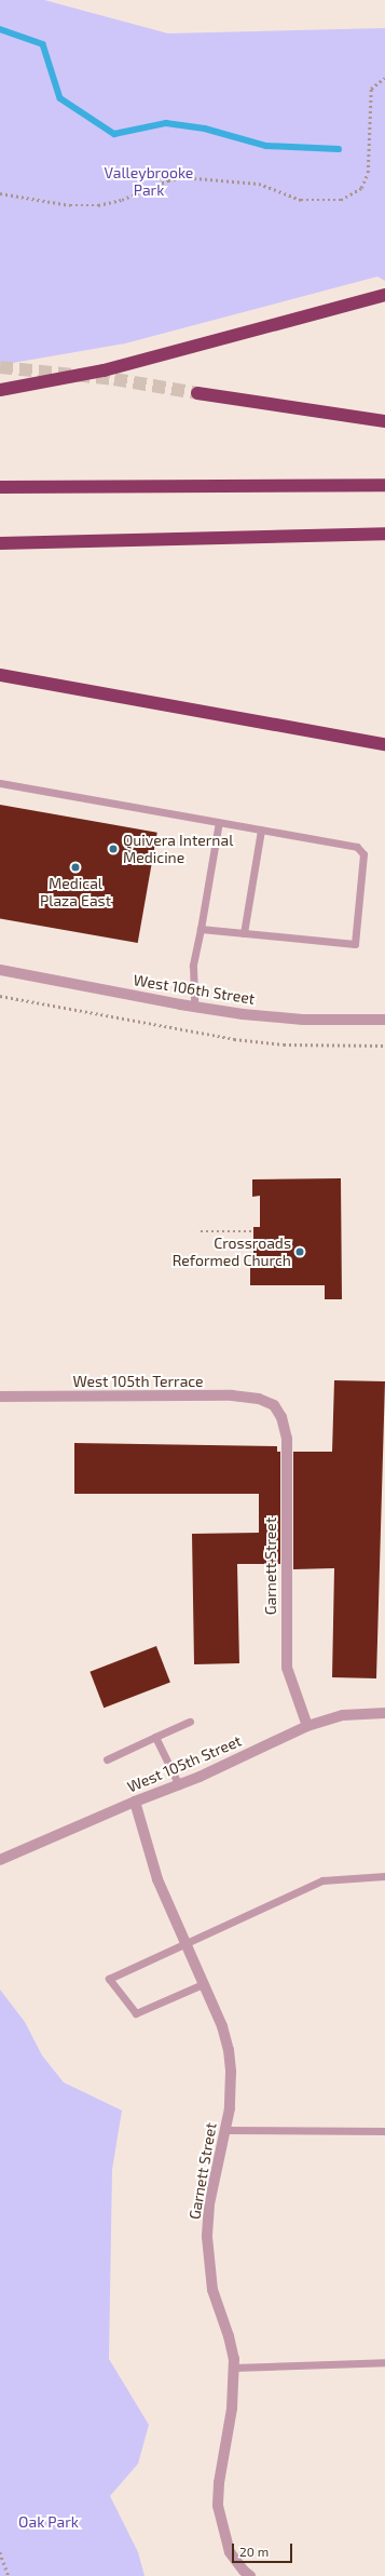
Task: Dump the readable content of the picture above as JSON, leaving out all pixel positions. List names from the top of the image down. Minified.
{"streets":{"street":["West 106th Street","West 105th Terrace","Garnett Street","West 105th Street"]},"crossings":[["West 105th Terrace","Garnett Street"],["Garnett Street","West 105th Street"]],"parks":["Valleybrooke Park","Oak Park"],"places":["Quivera Internal Medicine","Medical Plaza East","Crossroads Reformed Church"],"scale_bar":"20 m"}
